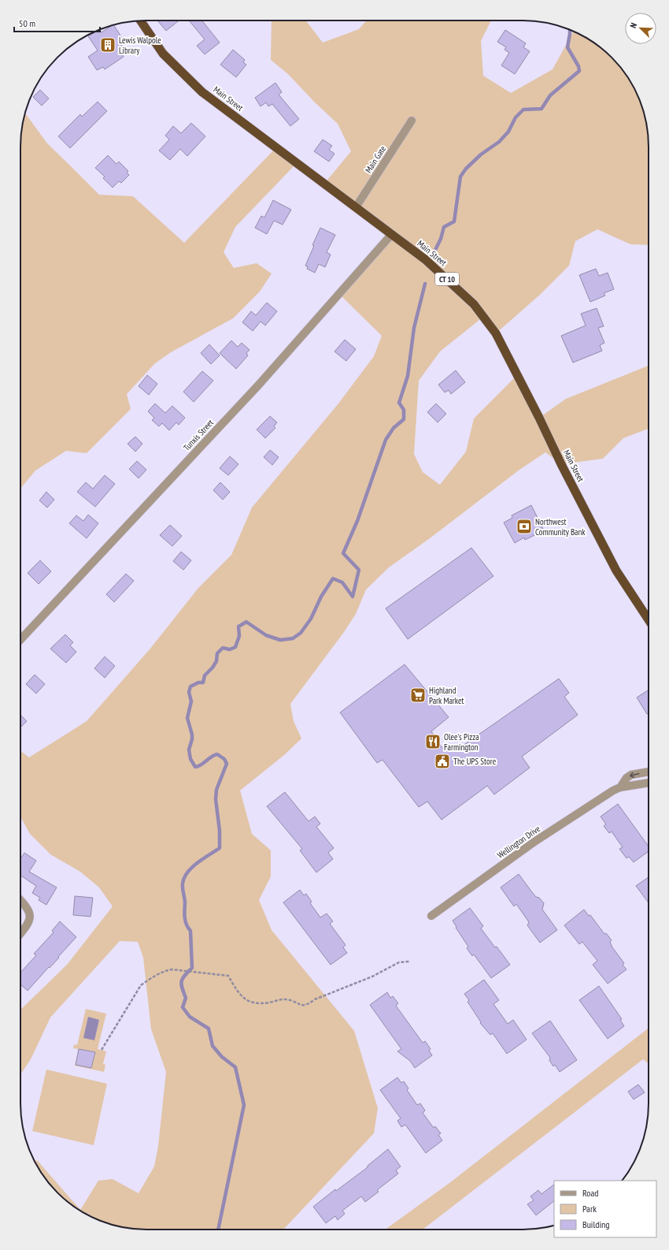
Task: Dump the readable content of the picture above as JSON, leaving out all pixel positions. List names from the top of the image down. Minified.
{"streets":{"highway":["Main Street","CT 10"],"street":["Main Gate","Tunxis Street","Wellington Drive"]},"crossings":[["Main Street","Main Gate"],["Main Street","Tunxis Street"]],"places":{"building":["Lewis Walpole Library"],"bank":["Northwest Community Bank"],"supermarket":["Highland Park Market"],"restaurant":["Olee's Pizza Farmington"],"public building":["The UPS Store"]},"legend":["Road","Park","Building"],"scale_bar":"50 m","north":"top left"}
